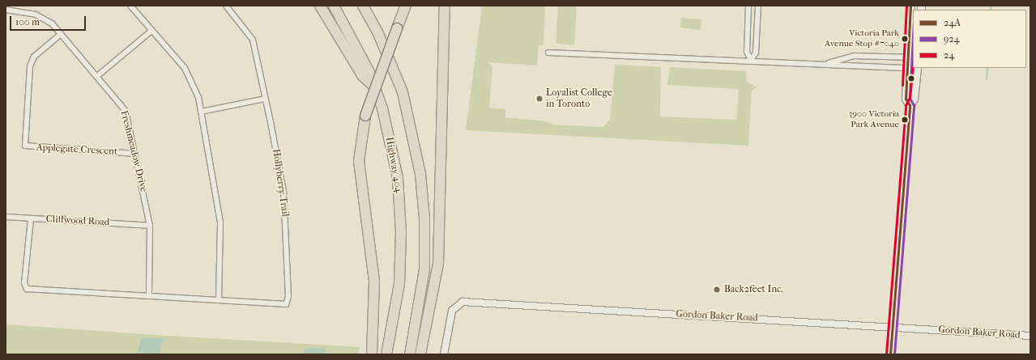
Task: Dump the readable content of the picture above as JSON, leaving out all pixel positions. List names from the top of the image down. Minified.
{"streets":{"highway":["Highway 404"],"street":["Applegate Crescent","Freshmeadow Drive","Hollyberry Trail","Cliffwood Road","Gordon Baker Road"]},"crossings":[["Applegate Crescent","Freshmeadow Drive"],["Freshmeadow Drive","Hollyberry Trail"],["Freshmeadow Drive","Cliffwood Road"],["Hollyberry Trail","Cliffwood Road"]],"places":["Victoria Park Avenue Stop #7040","Loyalist College in Toronto","3900 Victoria Park Avenue","Back2feet Inc."],"lines":["transit line 24A","transit line 24","transit line 924"],"legend":["24A","924","24"],"scale_bar":"100 m"}
